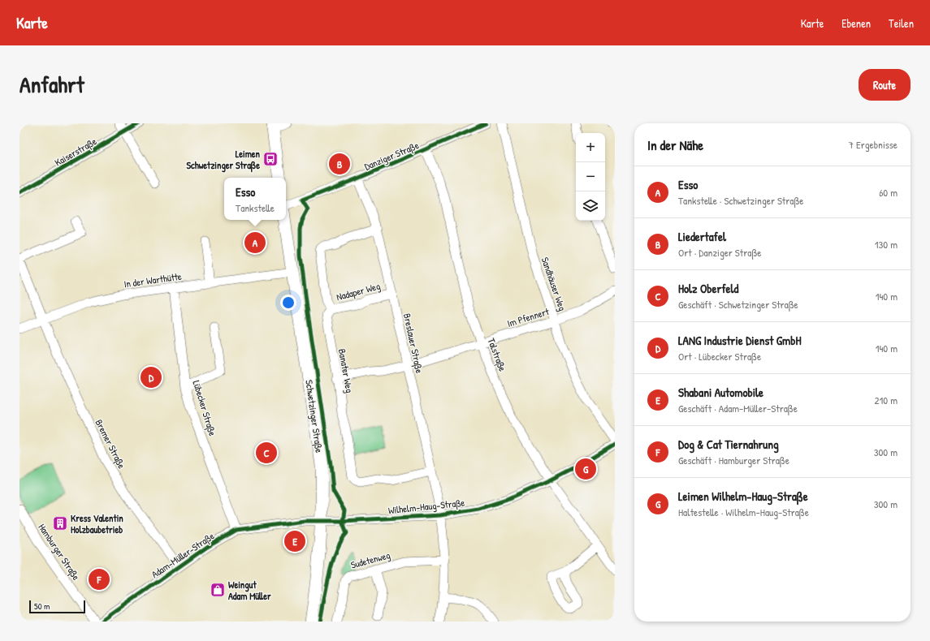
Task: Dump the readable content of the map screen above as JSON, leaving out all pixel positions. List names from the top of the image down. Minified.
{"streets":{"main road":["Schwetzinger Straße"],"street":["Kaiserstraße","Danziger Straße","In der Warthütte","Sandhäuser Weg","Nadaper Weg","Im Pfennert","Breslauer Straße","Talstraße","Banater Weg","Lübecker Straße","Bremer Straße","Wilhelm-Haug-Straße","Hamburger Straße","Adam-Müller-Straße","Sudetenweg"]},"crossings":[["Danziger Straße","Breslauer Straße"],["Danziger Straße","Talstraße"],["In der Warthütte","Lübecker Straße"],["In der Warthütte","Schwetzinger Straße"],["In der Warthütte","Bremer Straße"],["Sandhäuser Weg","Im Pfennert"],["Nadaper Weg","Breslauer Straße"],["Nadaper Weg","Banater Weg"],["Im Pfennert","Breslauer Straße"],["Im Pfennert","Talstraße"],["Im Pfennert","Banater Weg"],["Breslauer Straße","Banater Weg"],["Breslauer Straße","Wilhelm-Haug-Straße"],["Breslauer Straße","Sudetenweg"],["Talstraße","Wilhelm-Haug-Straße"],["Lübecker Straße","Adam-Müller-Straße"],["Schwetzinger Straße","Wilhelm-Haug-Straße"],["Schwetzinger Straße","Adam-Müller-Straße"],["Bremer Straße","Adam-Müller-Straße"],["Wilhelm-Haug-Straße","Adam-Müller-Straße"]],"places":{"bus stop":["Leimen Schwetzinger Straße"],"building":["Kress Valentin Holzbaubetrieb"],"shop":["Weingut Adam Müller"]},"scale_bar":"50 m","page":{"header":"Karte","nav":["Karte","Ebenen","Teilen"],"title":"Anfahrt","buttons":"Route","heading":["In der Nähe","7 Ergebnisse"],"map_buttons":["+","−"],"pins":["B","A","D","C","G","E","F"],"list":[{"mark":"A","name":"Esso","note":"Tankstelle · Schwetzinger Straße","value":"60 m"},{"mark":"B","name":"Liedertafel","note":"Ort · Danziger Straße","value":"130 m"},{"mark":"C","name":"Holz Oberfeld","note":"Geschäft · Schwetzinger Straße","value":"140 m"},{"mark":"D","name":"LANG Industrie Dienst GmbH","note":"Ort · Lübecker Straße","value":"140 m"},{"mark":"E","name":"Shabani Automobile","note":"Geschäft · Adam-Müller-Straße","value":"210 m"},{"mark":"F","name":"Dog & Cat Tiernahrung","note":"Geschäft · Hamburger Straße","value":"300 m"},{"mark":"G","name":"Leimen Wilhelm-Haug-Straße","note":"Haltestelle · Wilhelm-Haug-Straße","value":"300 m"}],"popup":["Esso","Tankstelle"],"scale":"50 m"}}
